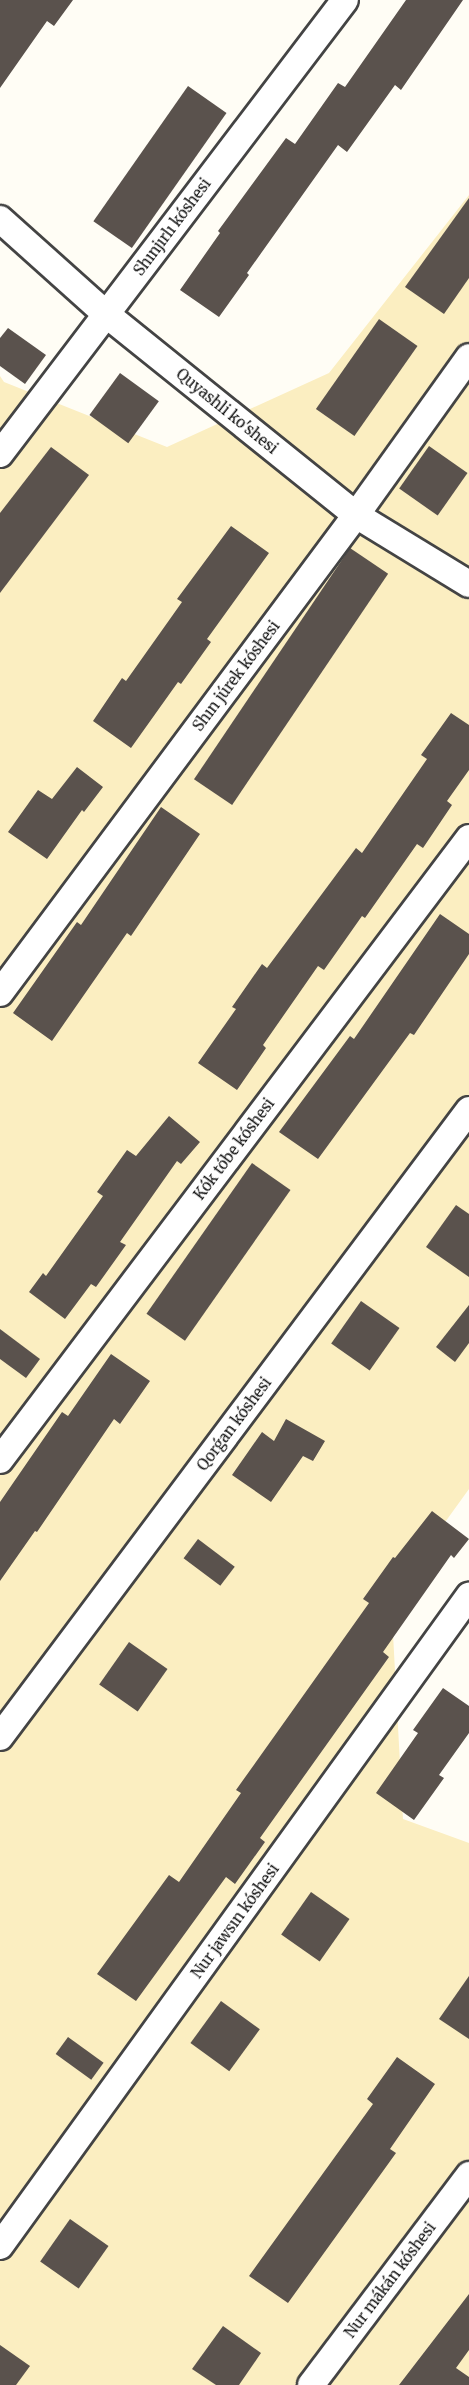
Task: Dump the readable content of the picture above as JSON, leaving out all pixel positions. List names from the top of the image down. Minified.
{"streets":{"street":["Shınjırlı kóshesi","Quyashli ko'shesi","Shın júrek kóshesi","Kók tóbe kóshesi","Qorǵan kóshesi","Nur jawsın kóshesi","Nur mákán kóshesi"]},"crossings":[["Shınjırlı kóshesi","Quyashli ko'shesi"],["Quyashli ko'shesi","Shın júrek kóshesi"]]}
